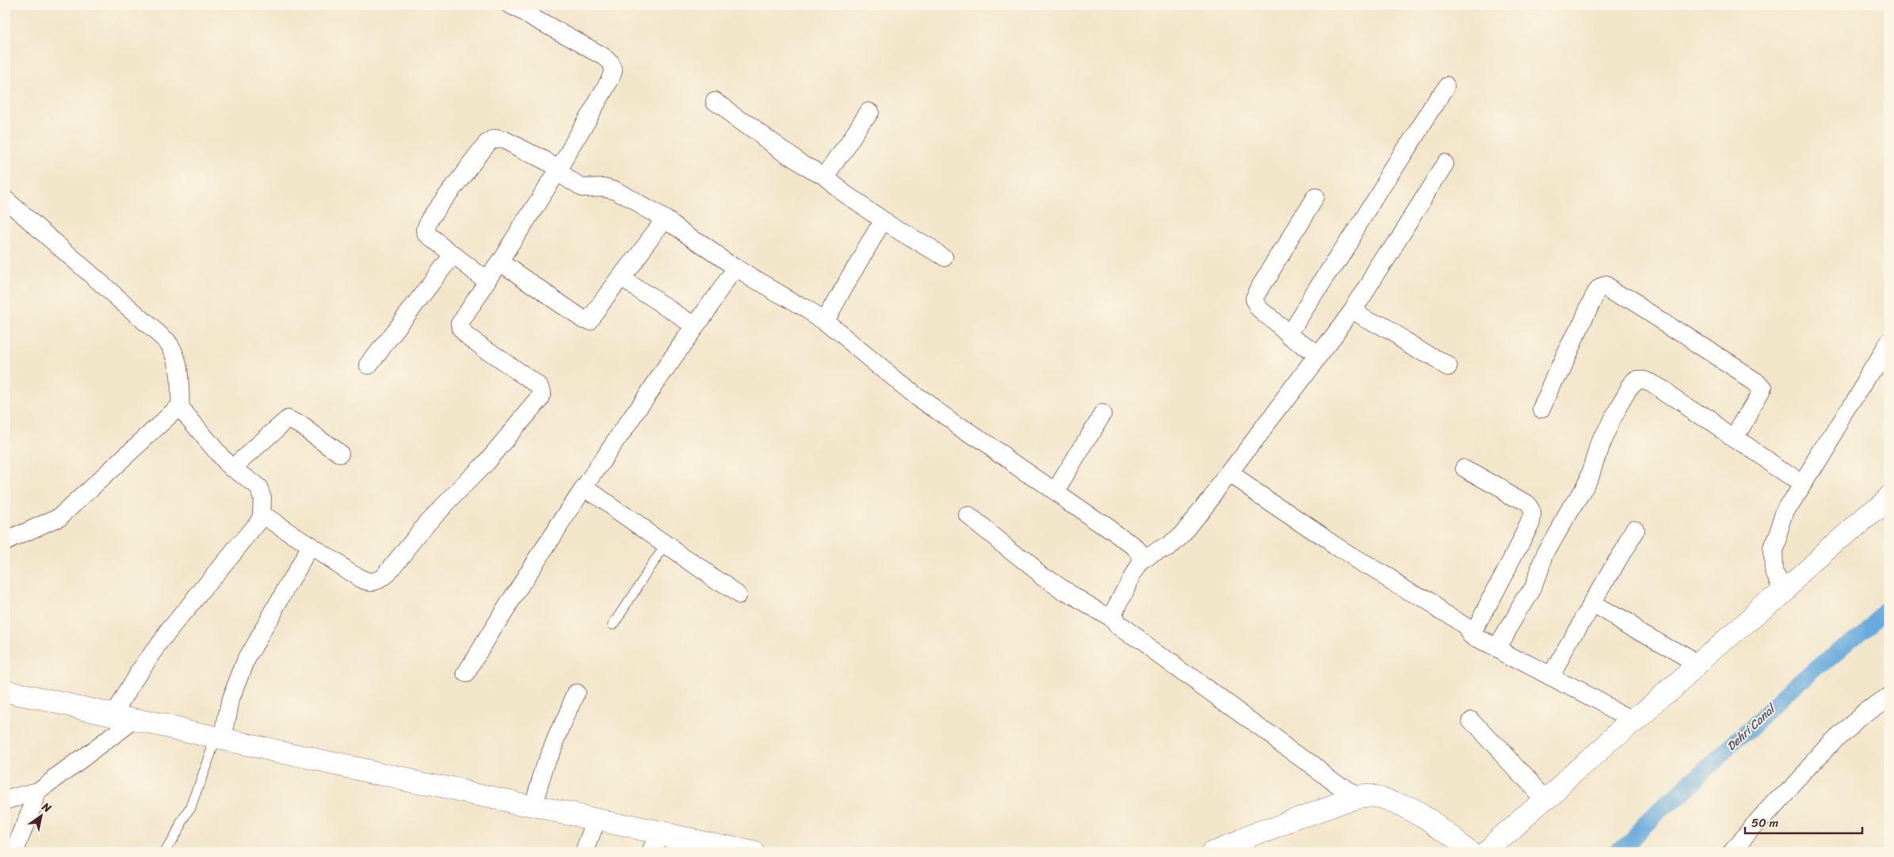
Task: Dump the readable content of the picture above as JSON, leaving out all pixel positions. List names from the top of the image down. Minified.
{"water":["Dehri Canal"],"scale_bar":"50 m","north":"top right"}
